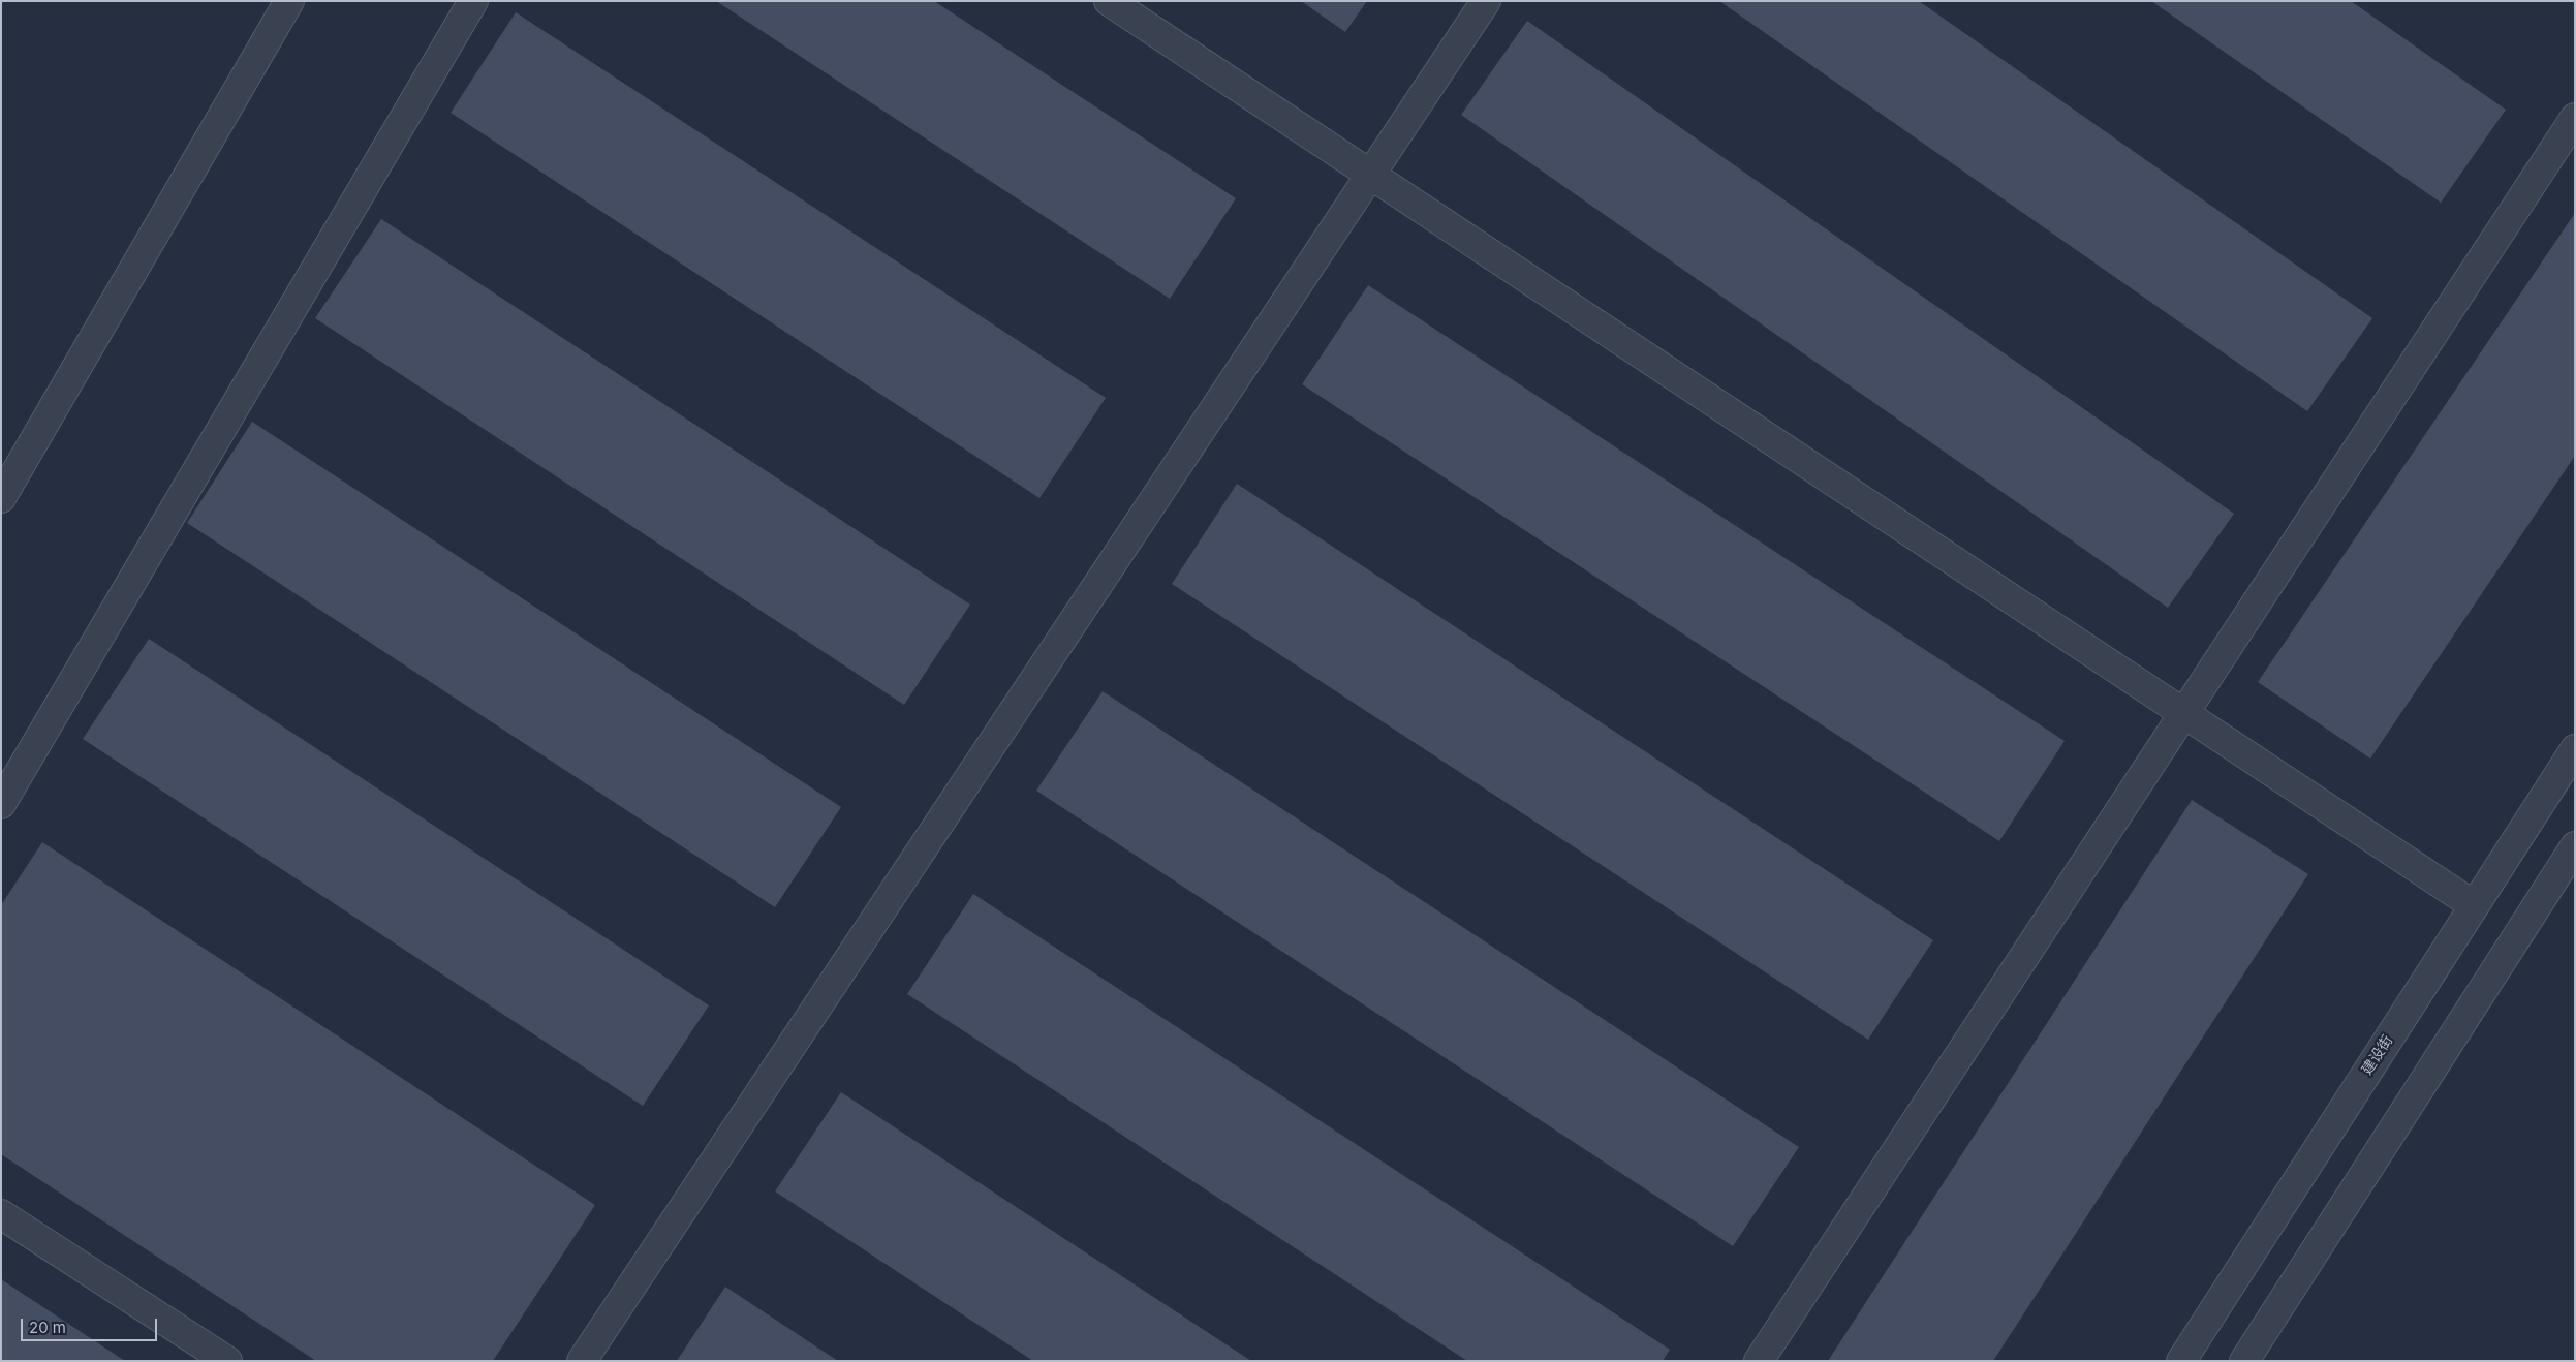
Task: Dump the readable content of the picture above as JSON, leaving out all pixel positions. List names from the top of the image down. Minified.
{"streets":{"street":["建设街"]},"scale_bar":"20 m"}
